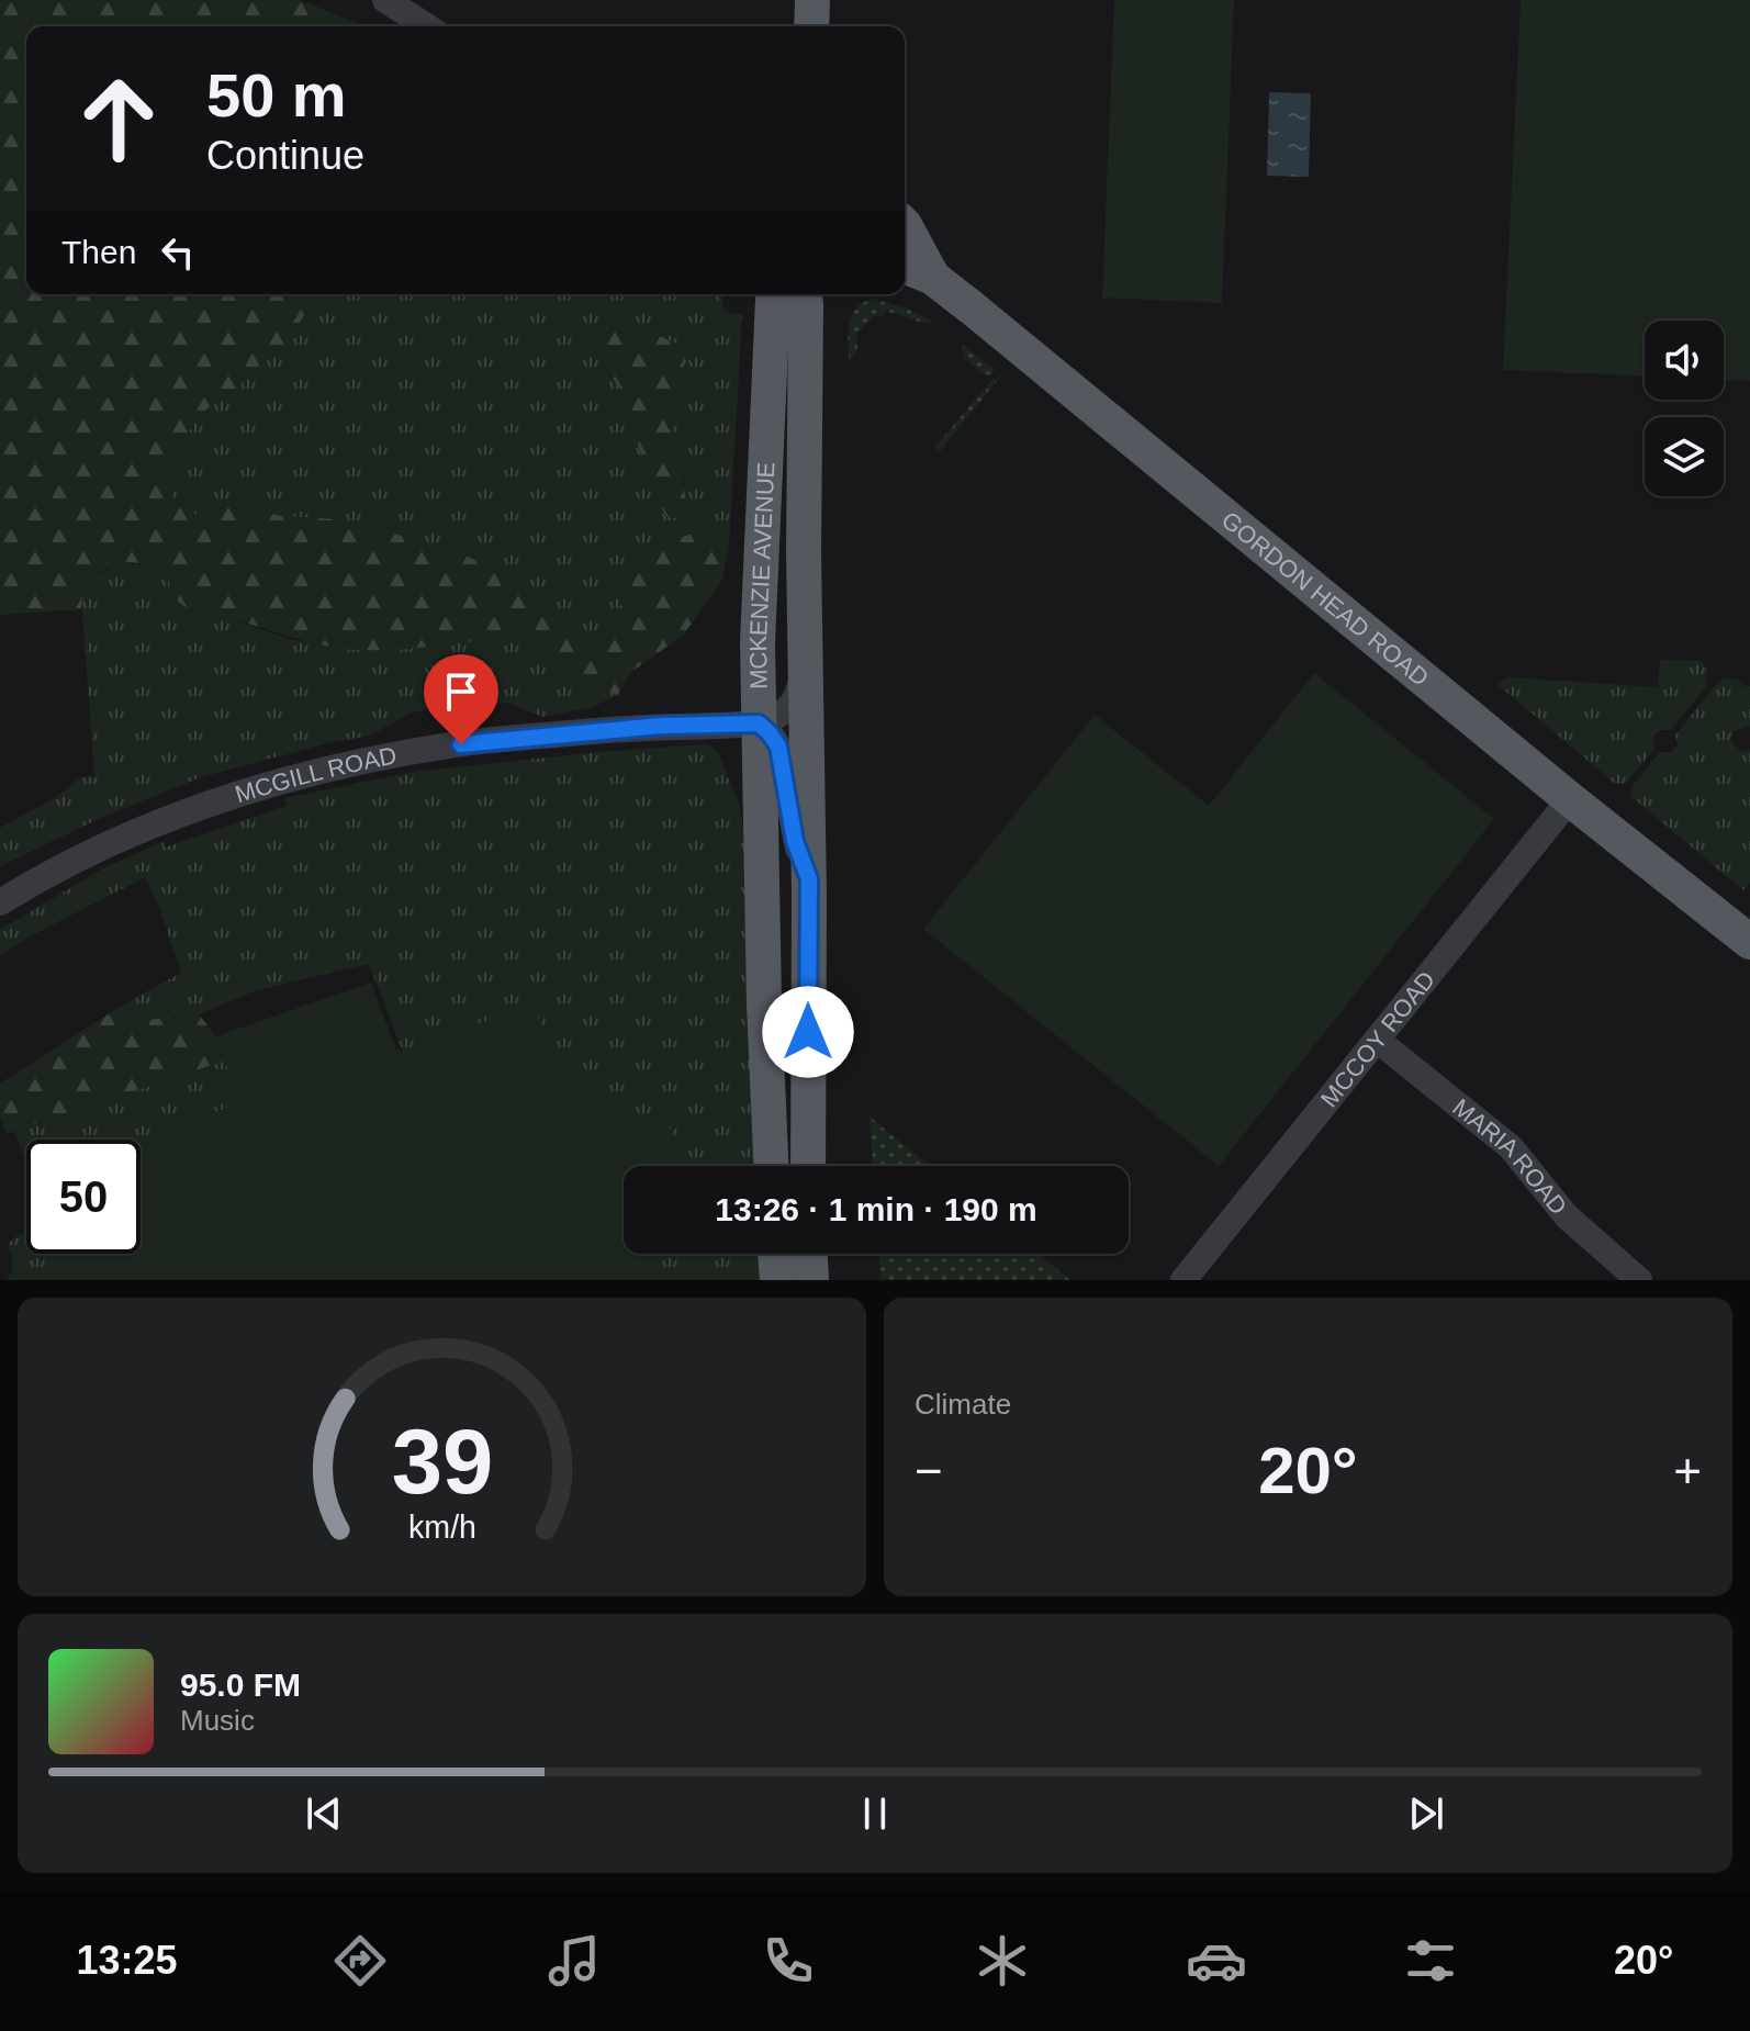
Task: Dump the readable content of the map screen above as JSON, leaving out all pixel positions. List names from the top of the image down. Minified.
{"streets":{"main road":["MCKENZIE AVENUE","GORDON HEAD ROAD"],"street":["MCGILL ROAD","MCCOY ROAD","MARIA ROAD"]},"crossings":[["MCKENZIE AVENUE","MCGILL ROAD"],["GORDON HEAD ROAD","MCCOY ROAD"],["MCCOY ROAD","MARIA ROAD"]],"page":{"turn":["50 m","Continue"],"then":"Then","limit":"50","trip":"13:26 · 1 min · 190 m","tile":"Climate","heat":["−","20°","+"],"song":["95.0 FM","Music"],"tabs":["13:25","20°"],"gauge":["39","km/h"]}}
